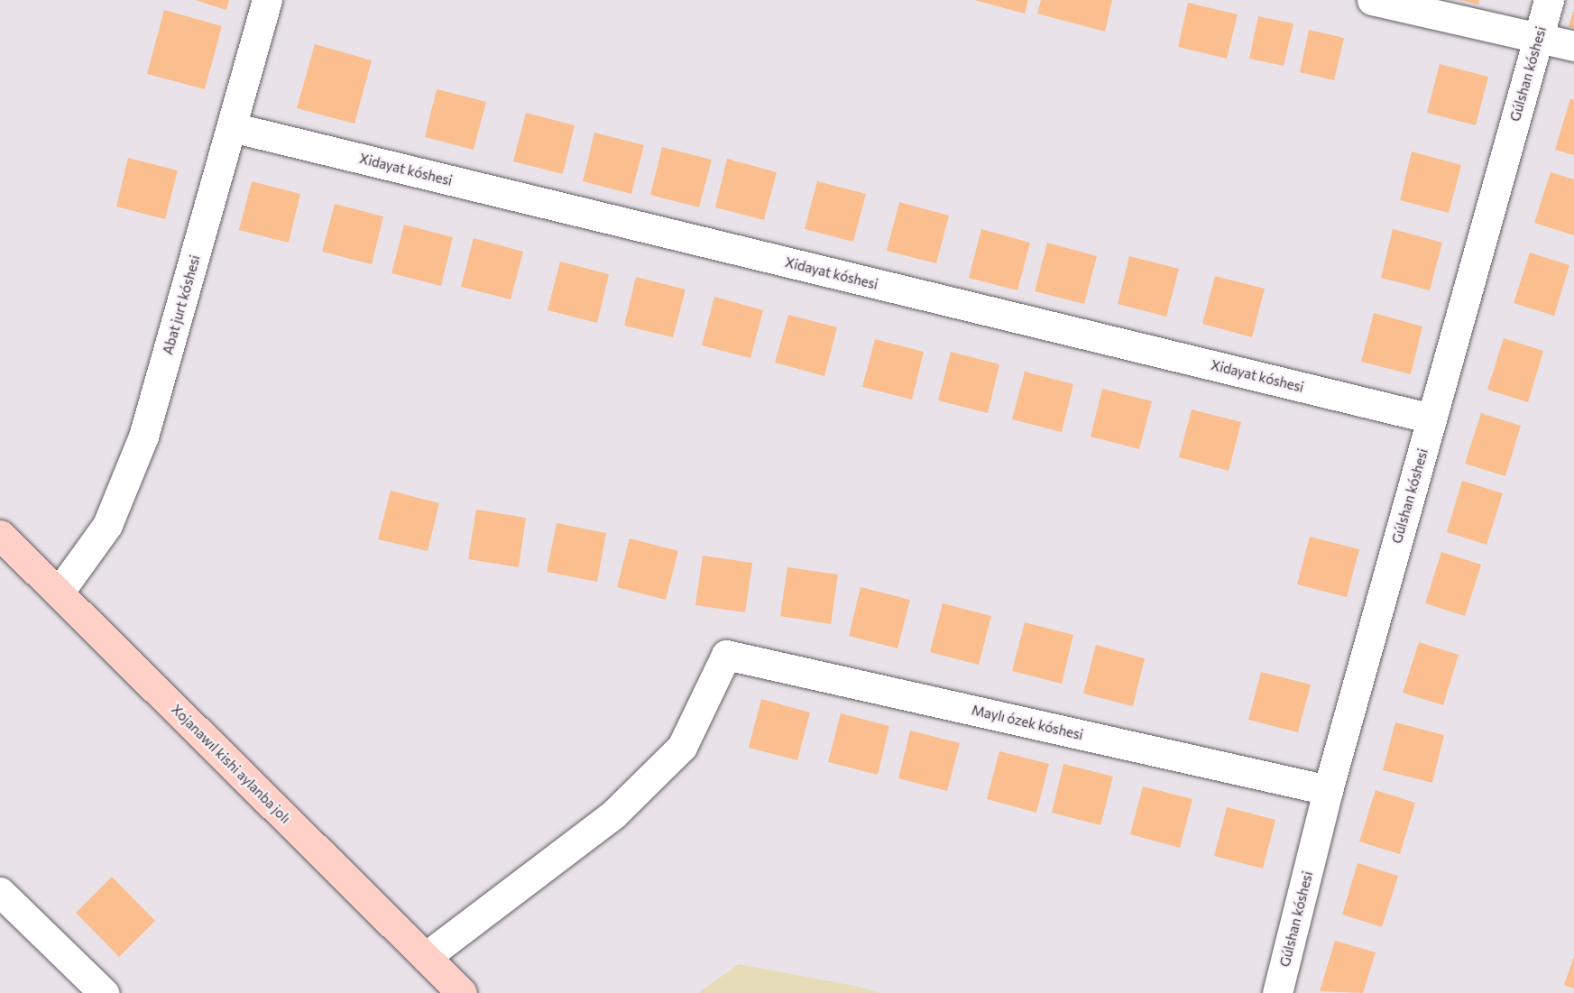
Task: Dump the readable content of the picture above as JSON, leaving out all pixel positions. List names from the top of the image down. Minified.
{"streets":{"main road":["Xojanawıl kishi aylanba jolı"],"street":["Gúlshan kóshesi","Xidayat kóshesi","Abat jurt kóshesi","Maylı ózek kóshesi"]},"crossings":[["Gúlshan kóshesi","Xidayat kóshesi"],["Gúlshan kóshesi","Maylı ózek kóshesi"],["Xidayat kóshesi","Abat jurt kóshesi"],["Abat jurt kóshesi","Xojanawıl kishi aylanba jolı"],["Maylı ózek kóshesi","Xojanawıl kishi aylanba jolı"]]}
